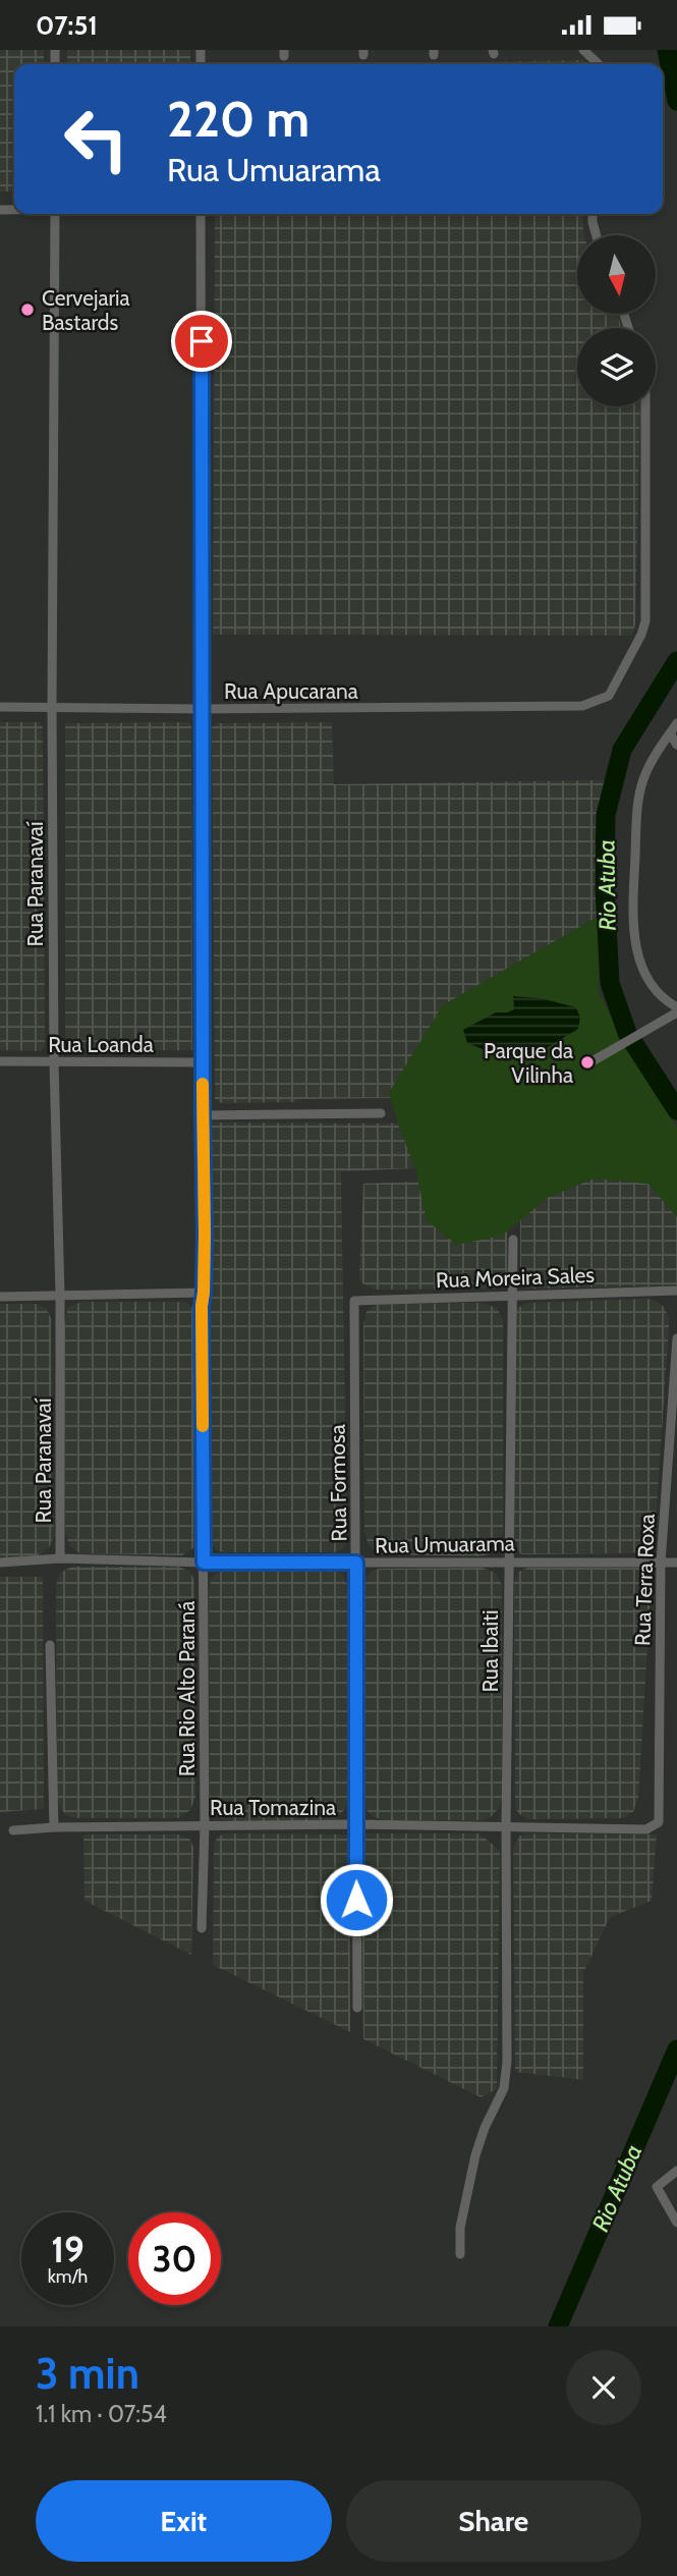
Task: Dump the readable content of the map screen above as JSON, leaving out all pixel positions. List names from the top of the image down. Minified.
{"streets":{"street":["Rua Apucarana","Rua Paranavaí","Rua Loanda","Rua Moreira Sales","Rua Formosa","Rua Umuarama","Rua Terra Roxa","Rua Ibaiti","Rua Rio Alto Paraná","Rua Tomazina"]},"crossings":[["Rua Apucarana","Rua Paranavaí"],["Rua Apucarana","Rua Rio Alto Paraná"],["Rua Paranavaí","Rua Loanda"],["Rua Paranavaí","Rua Umuarama"],["Rua Loanda","Rua Rio Alto Paraná"],["Rua Moreira Sales","Rua Formosa"],["Rua Moreira Sales","Rua Ibaiti"],["Rua Formosa","Rua Umuarama"],["Rua Formosa","Rua Tomazina"],["Rua Umuarama","Rua Terra Roxa"],["Rua Umuarama","Rua Ibaiti"],["Rua Umuarama","Rua Rio Alto Paraná"],["Rua Terra Roxa","Rua Tomazina"],["Rua Ibaiti","Rua Tomazina"],["Rua Rio Alto Paraná","Rua Tomazina"]],"water":["Rio Atuba"],"places":["Cervejaria Bastards","Parque da Vilinha"],"north":"bottom","page":{"status":"07:51","turn":["220 m","Rua Umuarama"],"speed":"19 km/h","limit":"30","heading":["3 min","1.1 km · 07:54"],"buttons":["Exit","Share"]}}
